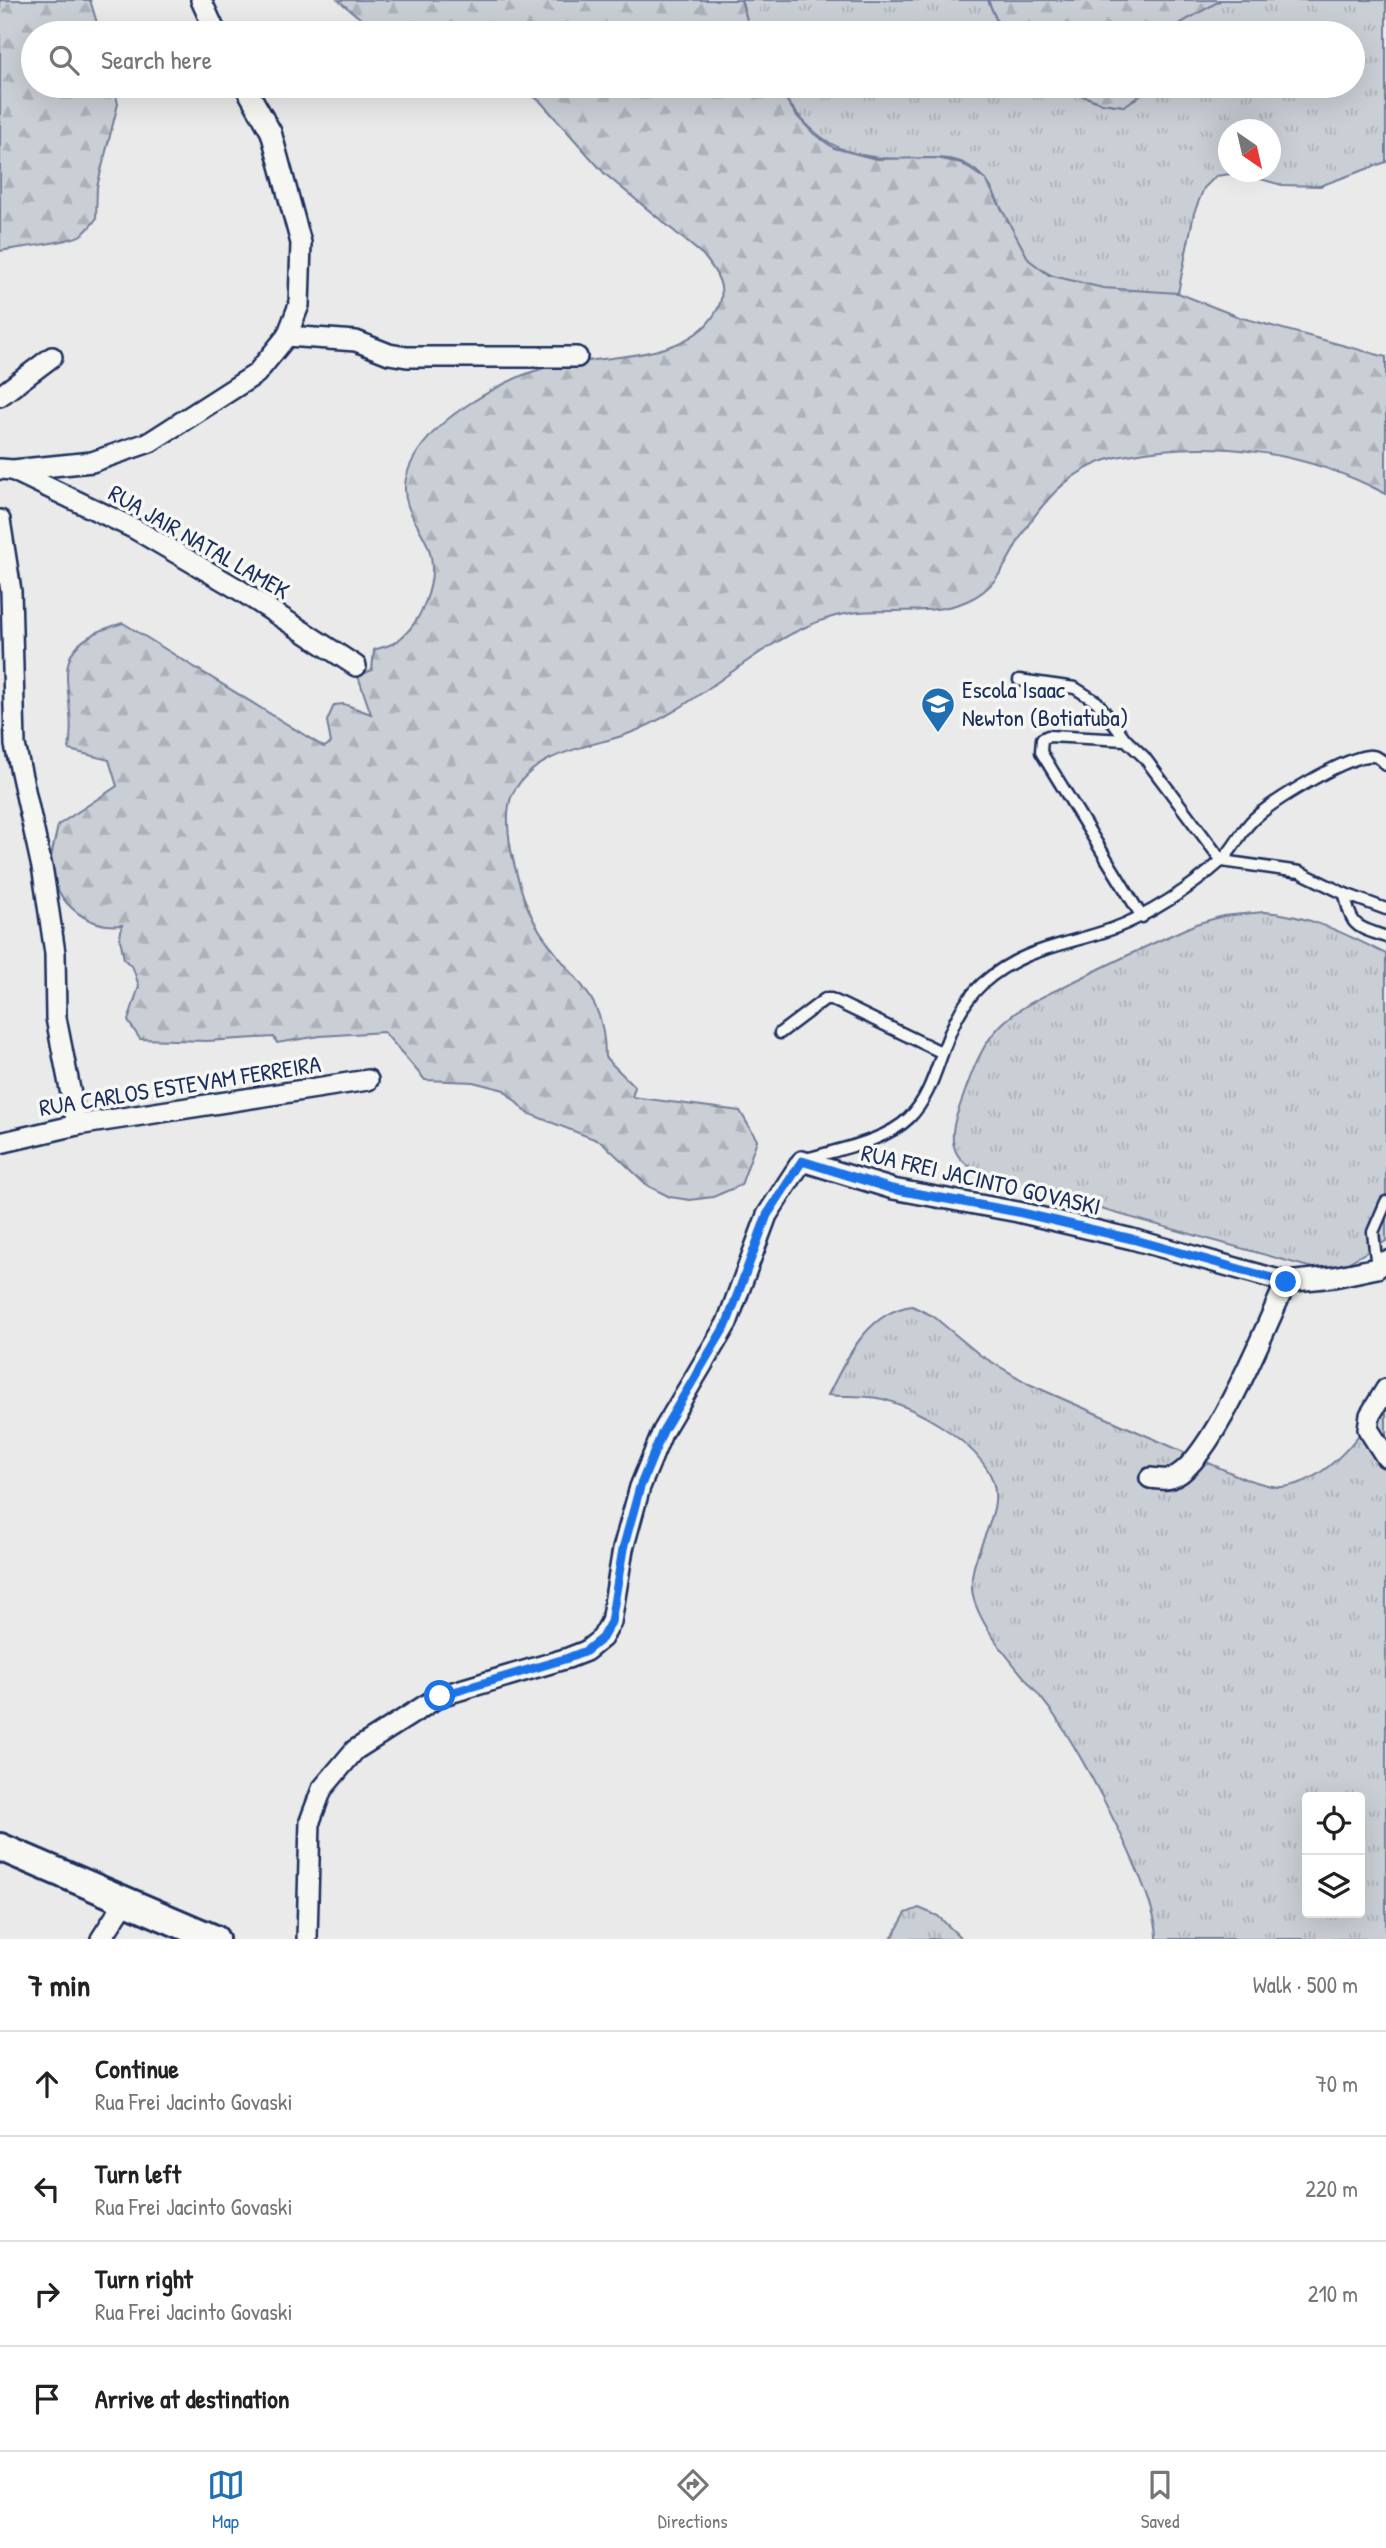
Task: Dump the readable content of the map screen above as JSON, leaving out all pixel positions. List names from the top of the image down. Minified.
{"streets":{"street":["RUA JAIR NATAL LAMEK","RUA CARLOS ESTEVAM FERREIRA","RUA FREI JACINTO GOVASKI"]},"places":{"school or university":["Escola Isaac Newton (Botiatuba)"]},"north":"bottom right","page":{"search":"Search here","heading":["7 min","Walk · 500 m"],"list":[["Continue","Rua Frei Jacinto Govaski","70 m"],["Turn left","Rua Frei Jacinto Govaski","220 m"],["Turn right","Rua Frei Jacinto Govaski","210 m"],"Arrive at destination"],"nav":["Map","Directions","Saved"]}}
